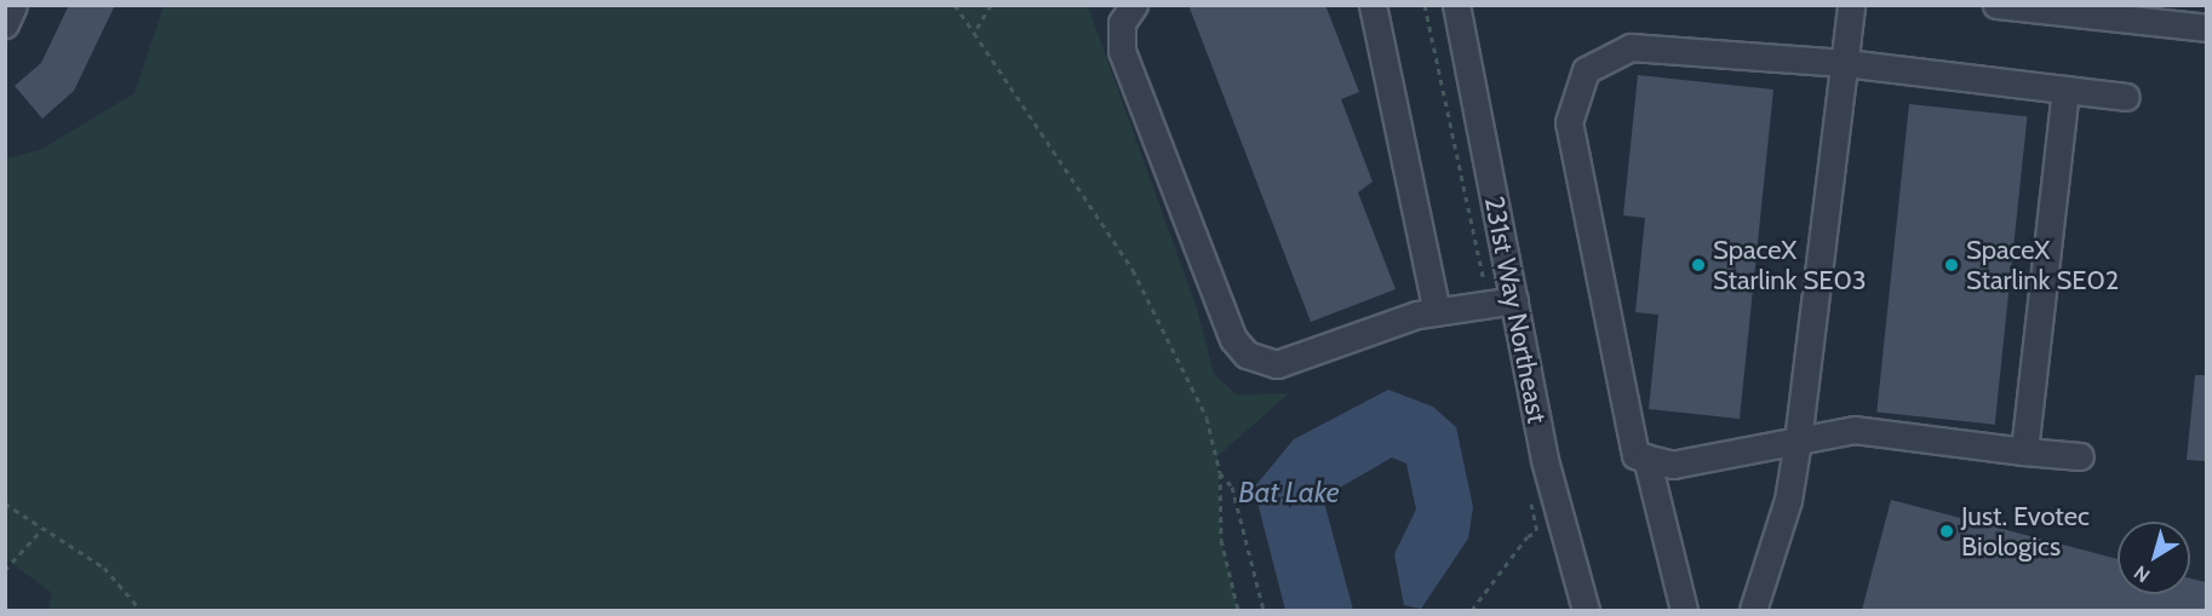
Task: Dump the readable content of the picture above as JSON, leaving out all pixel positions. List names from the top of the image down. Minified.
{"streets":{"street":["231st Way Northeast"]},"water":["Bat Lake"],"places":["SpaceX Starlink SE03","SpaceX Starlink SE02","Just. Evotec Biologics"],"north":"bottom left"}
